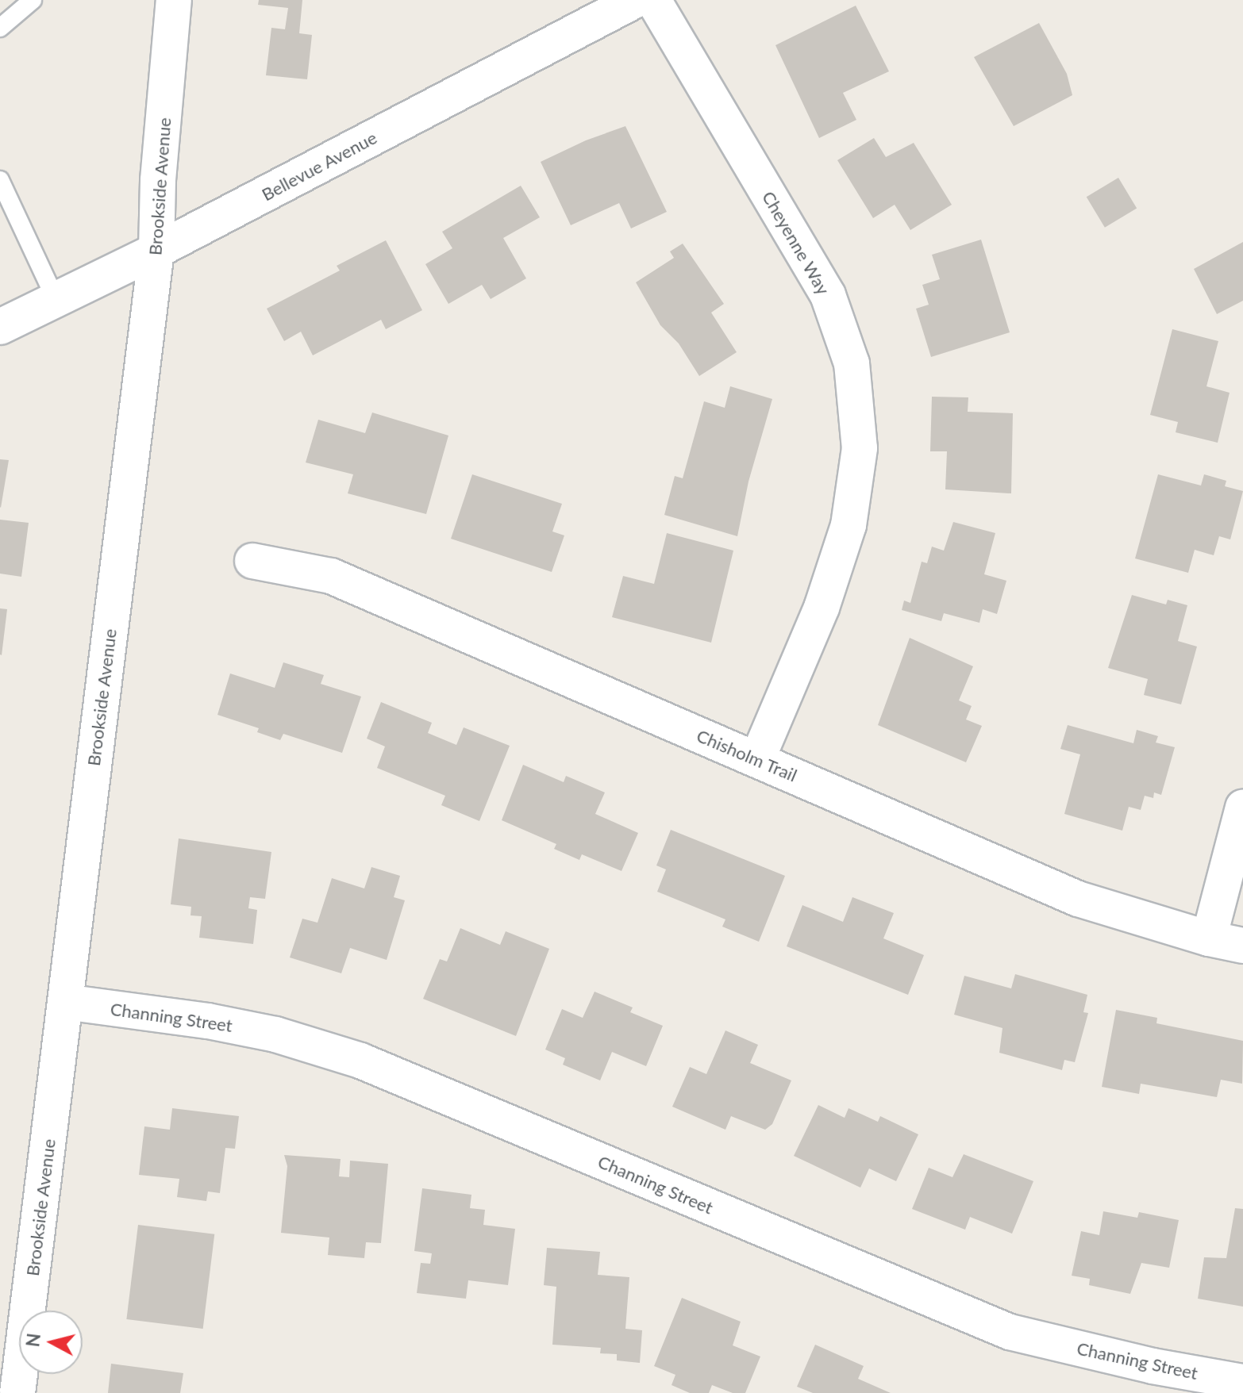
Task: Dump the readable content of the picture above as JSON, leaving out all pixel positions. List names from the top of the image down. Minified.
{"streets":{"street":["Bellevue Avenue","Brookside Avenue","Cheyenne Way","Chisholm Trail","Channing Street"]},"crossings":[["Bellevue Avenue","Brookside Avenue"],["Brookside Avenue","Channing Street"],["Cheyenne Way","Chisholm Trail"]],"north":"left"}
